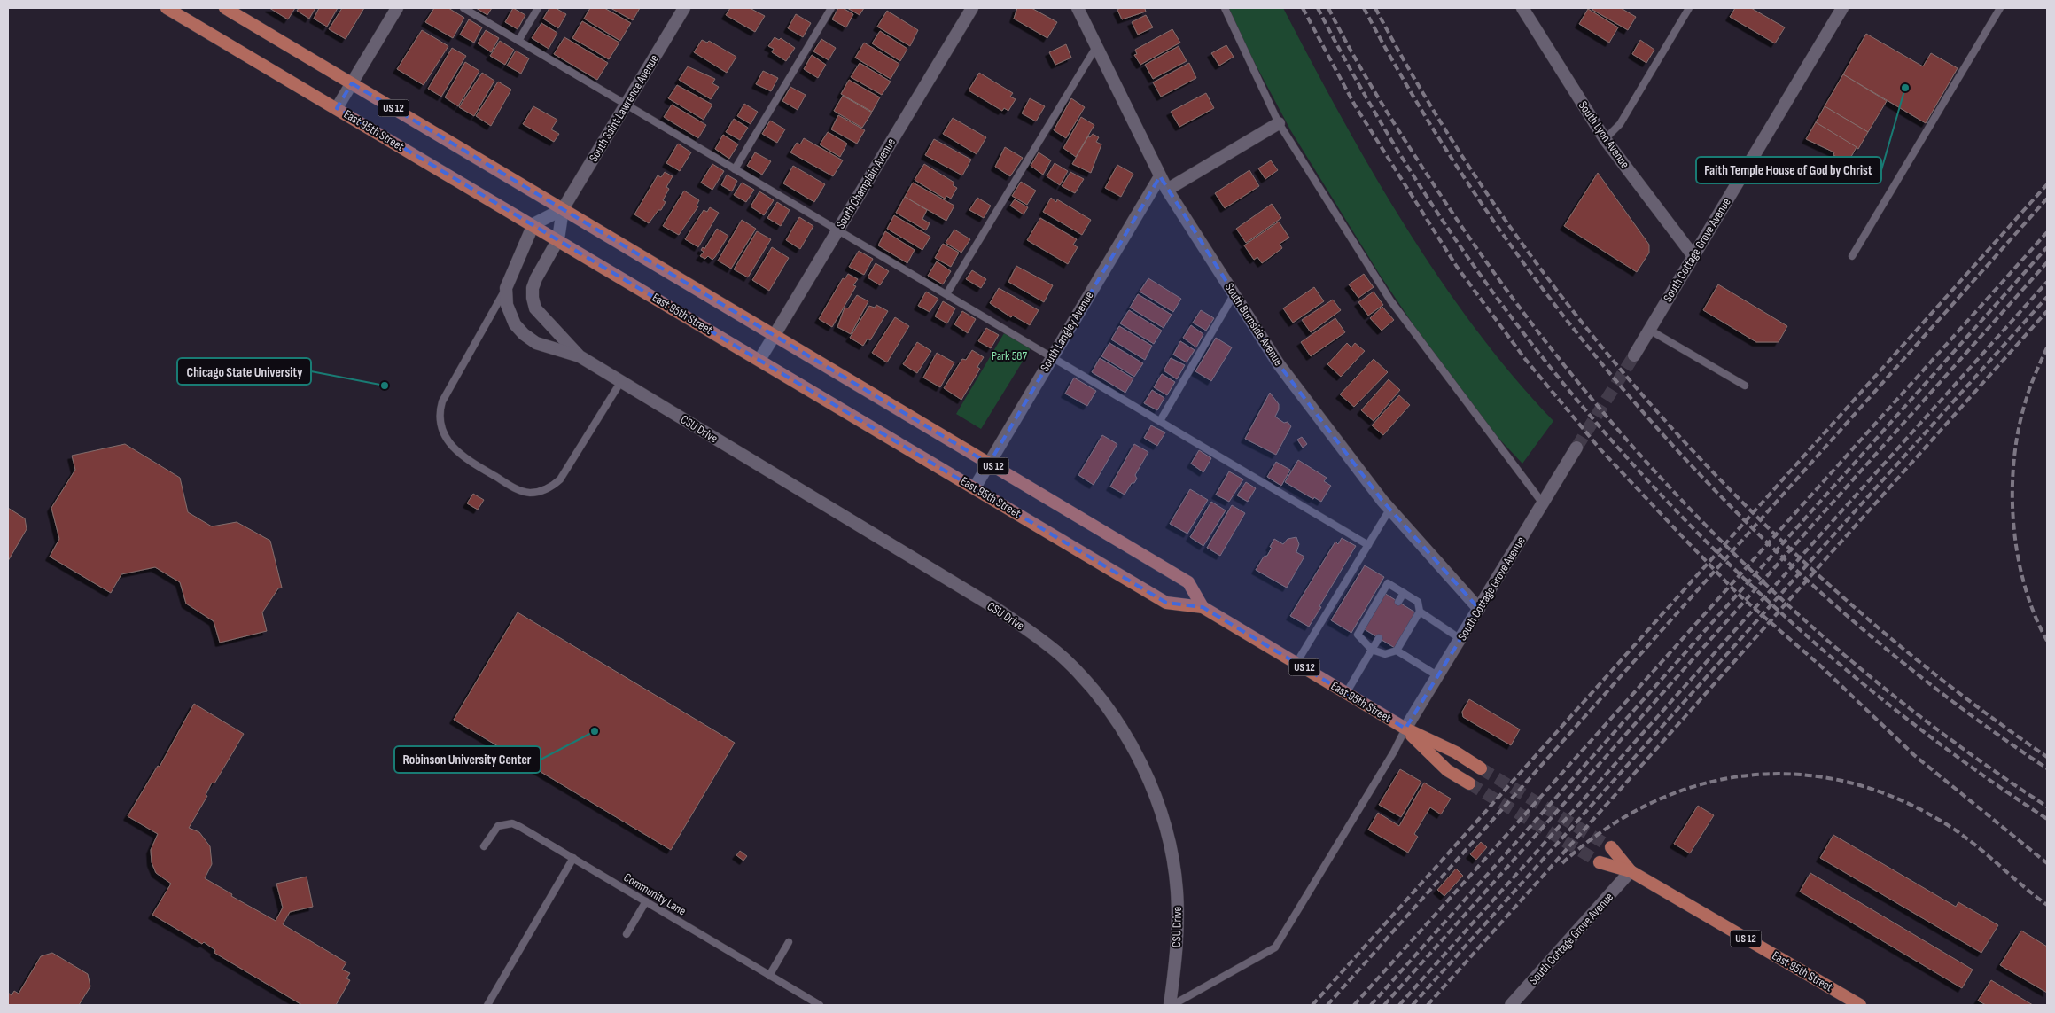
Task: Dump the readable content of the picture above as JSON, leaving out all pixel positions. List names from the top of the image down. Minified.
{"streets":{"main road":["US 12","East 95th Street"],"street":["South Saint Lawrence Avenue","South Lyon Avenue","South Champlain Avenue","South Cottage Grove Avenue","South Burnside Avenue","South Langley Avenue","CSU Drive"],"lane":["Community Lane"]},"crossings":[["South Saint Lawrence Avenue","East 95th Street"],["East 95th Street","South Champlain Avenue"],["East 95th Street","South Cottage Grove Avenue"],["East 95th Street","South Langley Avenue"],["South Lyon Avenue","South Cottage Grove Avenue"],["South Cottage Grove Avenue","South Burnside Avenue"],["South Burnside Avenue","South Langley Avenue"]],"parks":["Park 587"],"places":["Faith Temple House of God by Christ","Chicago State University","Robinson University Center"]}
